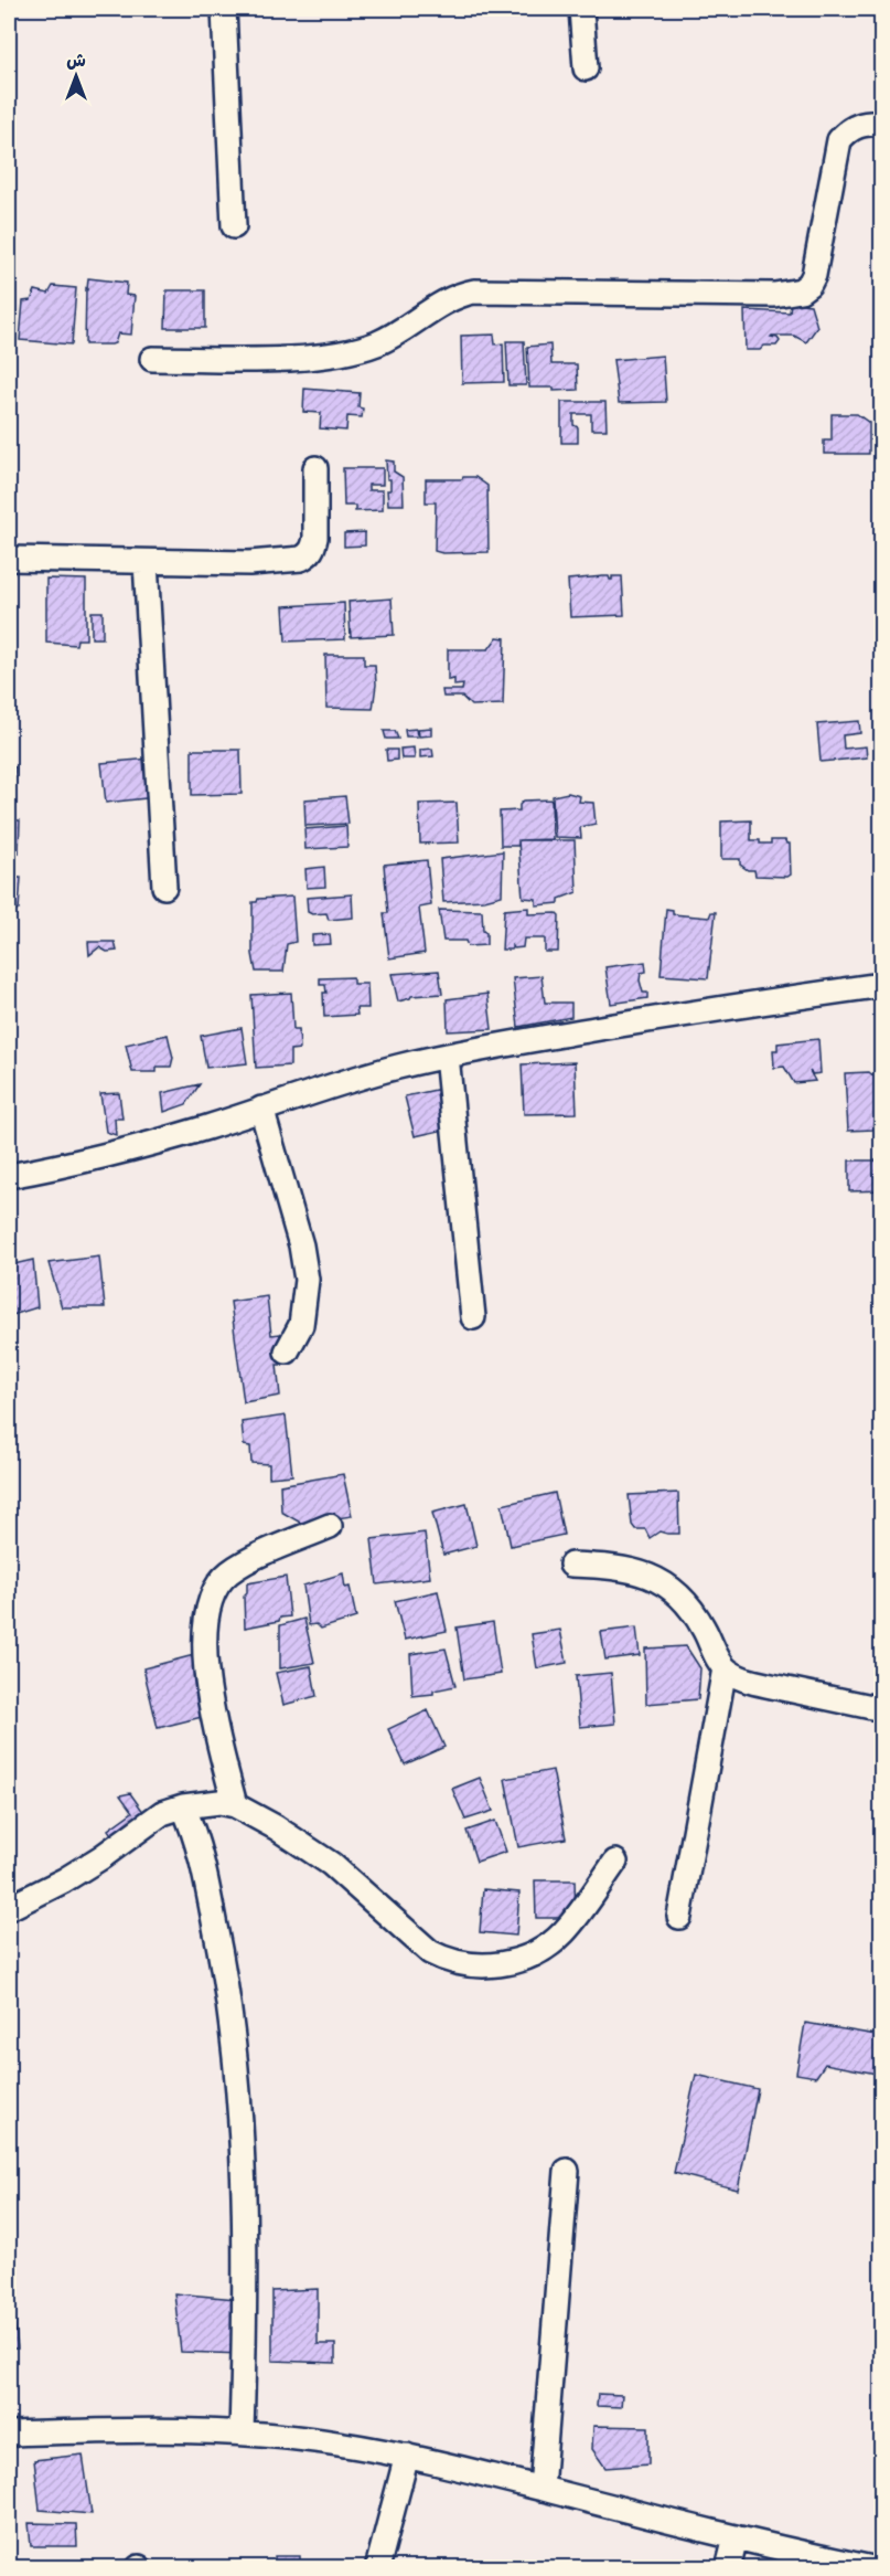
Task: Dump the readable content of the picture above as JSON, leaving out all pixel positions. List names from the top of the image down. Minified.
{"north":"top"}
